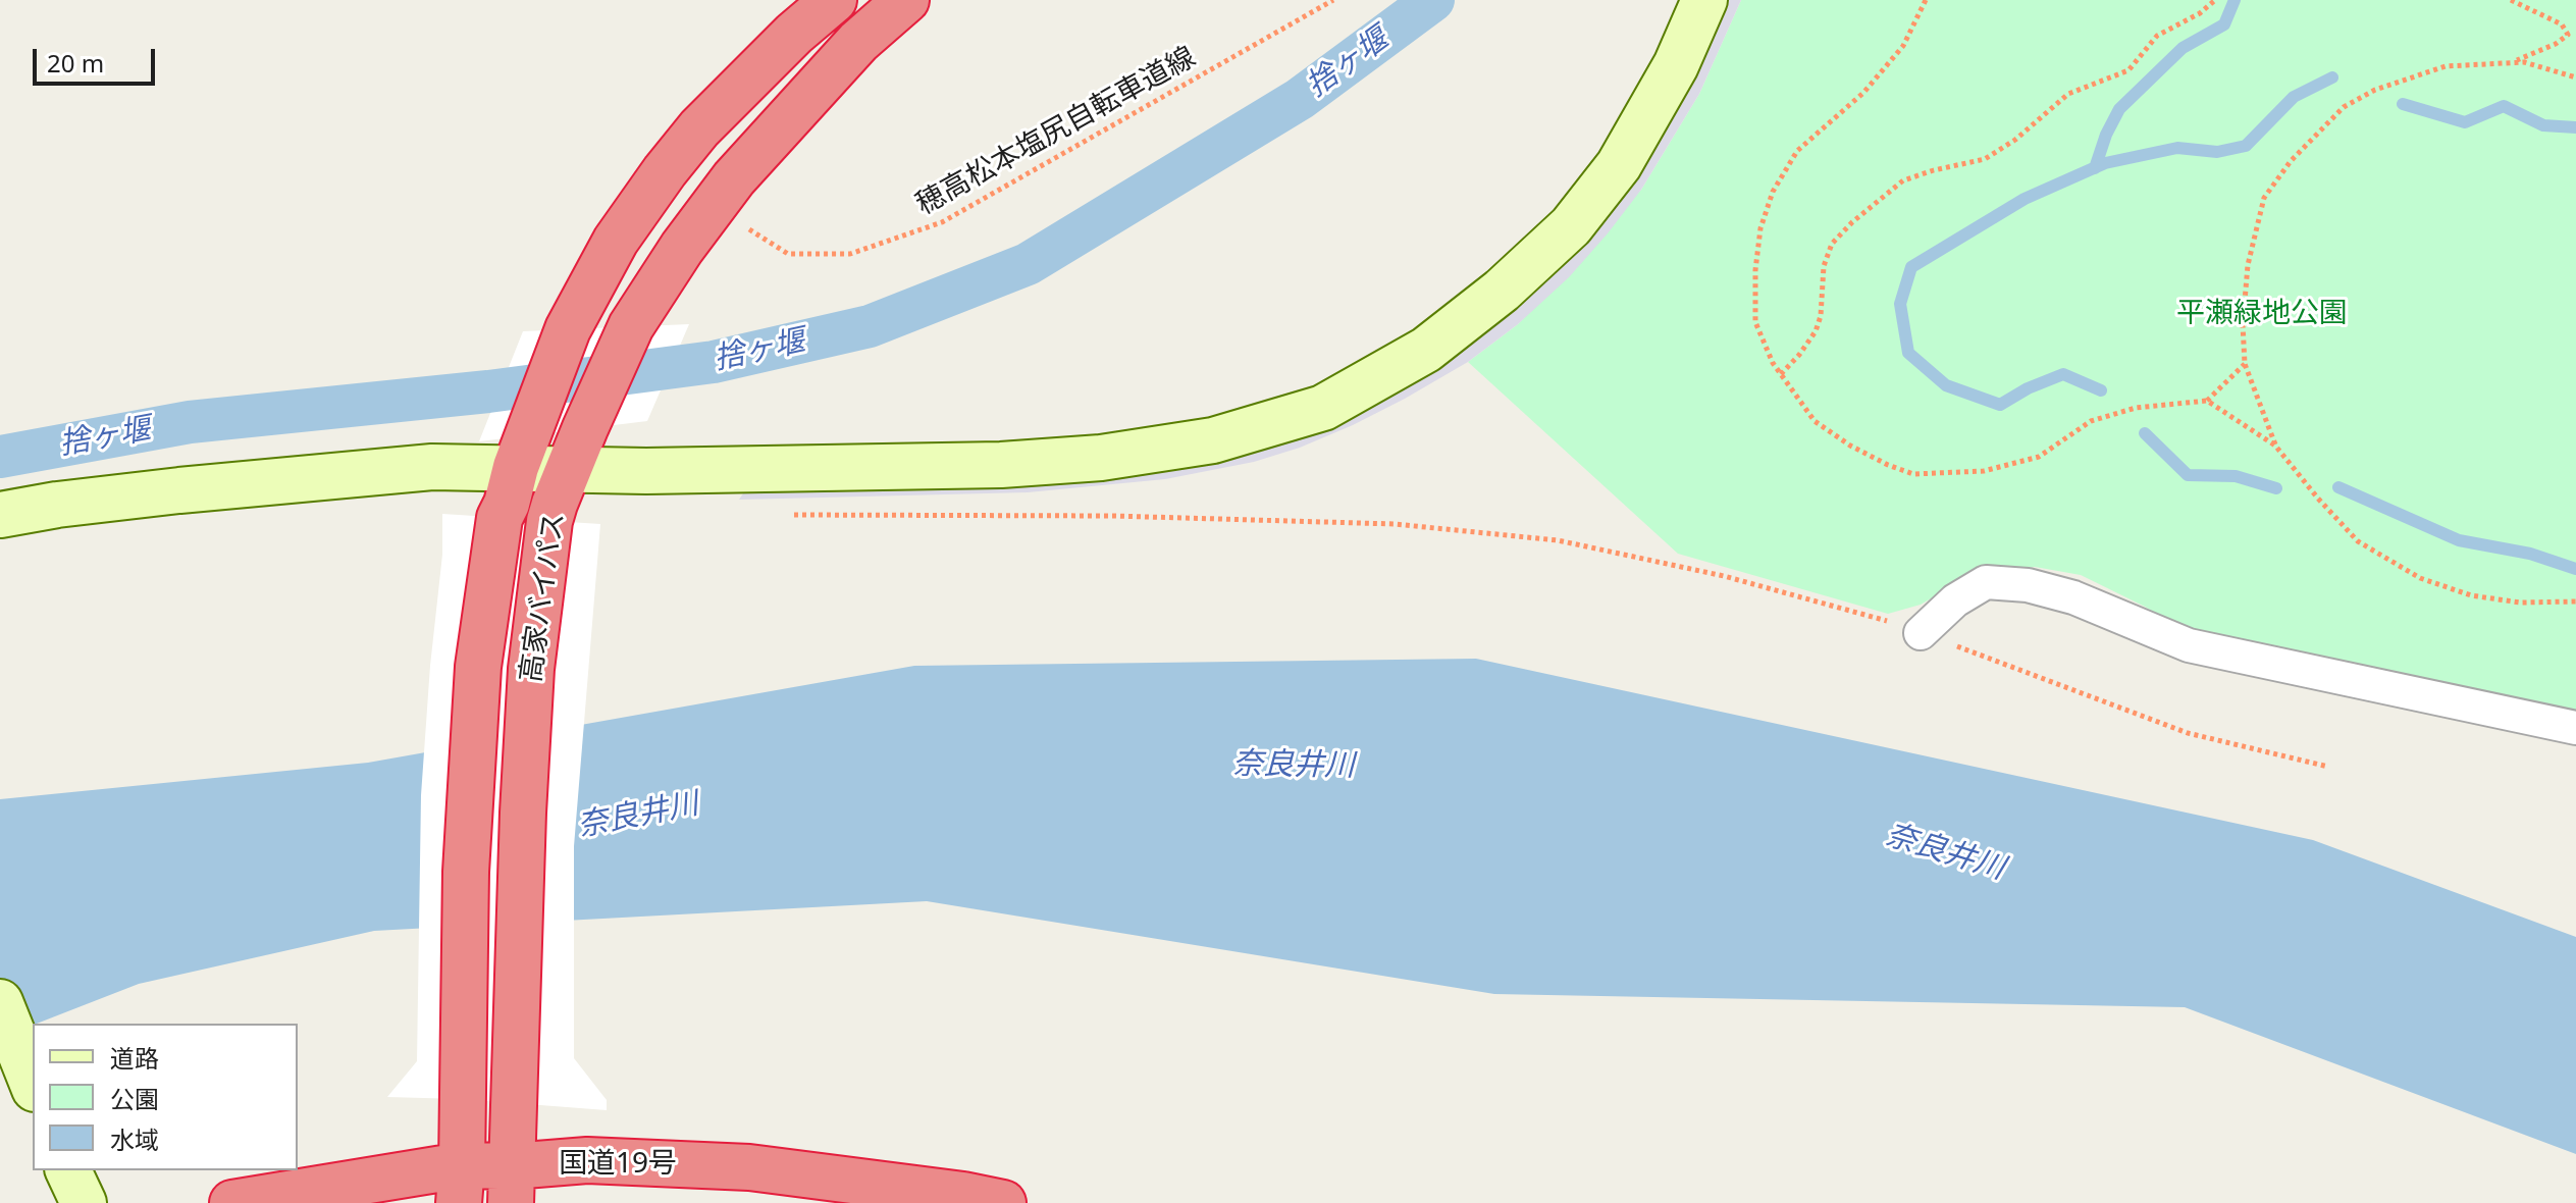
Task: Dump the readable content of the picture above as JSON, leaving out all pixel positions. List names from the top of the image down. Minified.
{"streets":{"highway":["高家バイパス","国道19号"],"path":["穂高松本塩尻自転車道線"]},"crossings":[["高家バイパス","国道19号"]],"water":["捨ヶ堰","奈良井川"],"parks":["平瀬緑地公園"],"legend":["道路","公園","水域"],"scale_bar":"20 m"}
